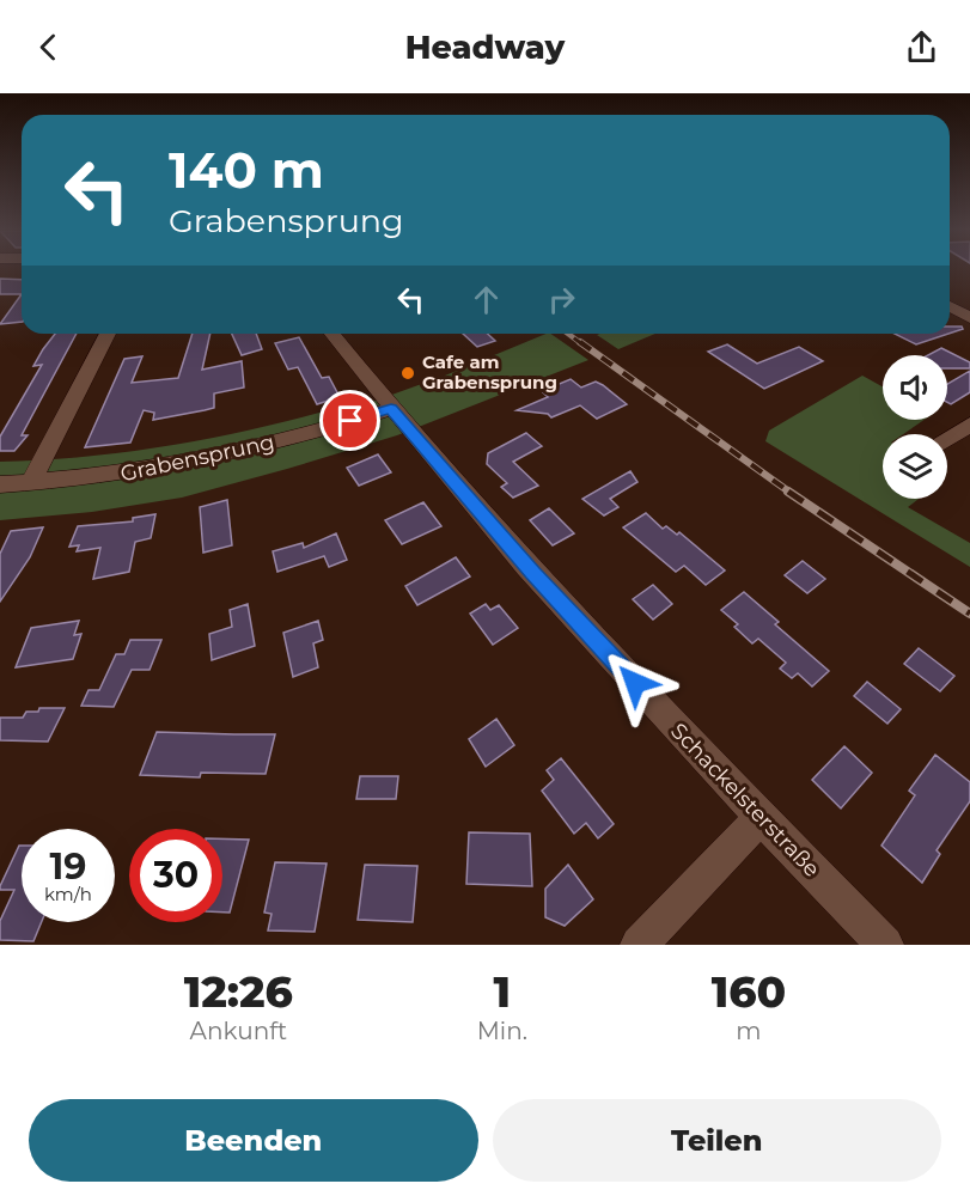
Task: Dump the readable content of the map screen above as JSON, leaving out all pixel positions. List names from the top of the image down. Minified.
{"streets":{"street":["Grabensprung","Schackelsterstraße"]},"crossings":[["Grabensprung","Schackelsterstraße"]],"places":["Cafe am Grabensprung"],"page":{"header":"Headway","turn":["140 m","Grabensprung"],"speed":"19 km/h","limit":"30","eta":["12:26","Ankunft","1","Min.","160","m"],"buttons":["Beenden","Teilen"]}}
